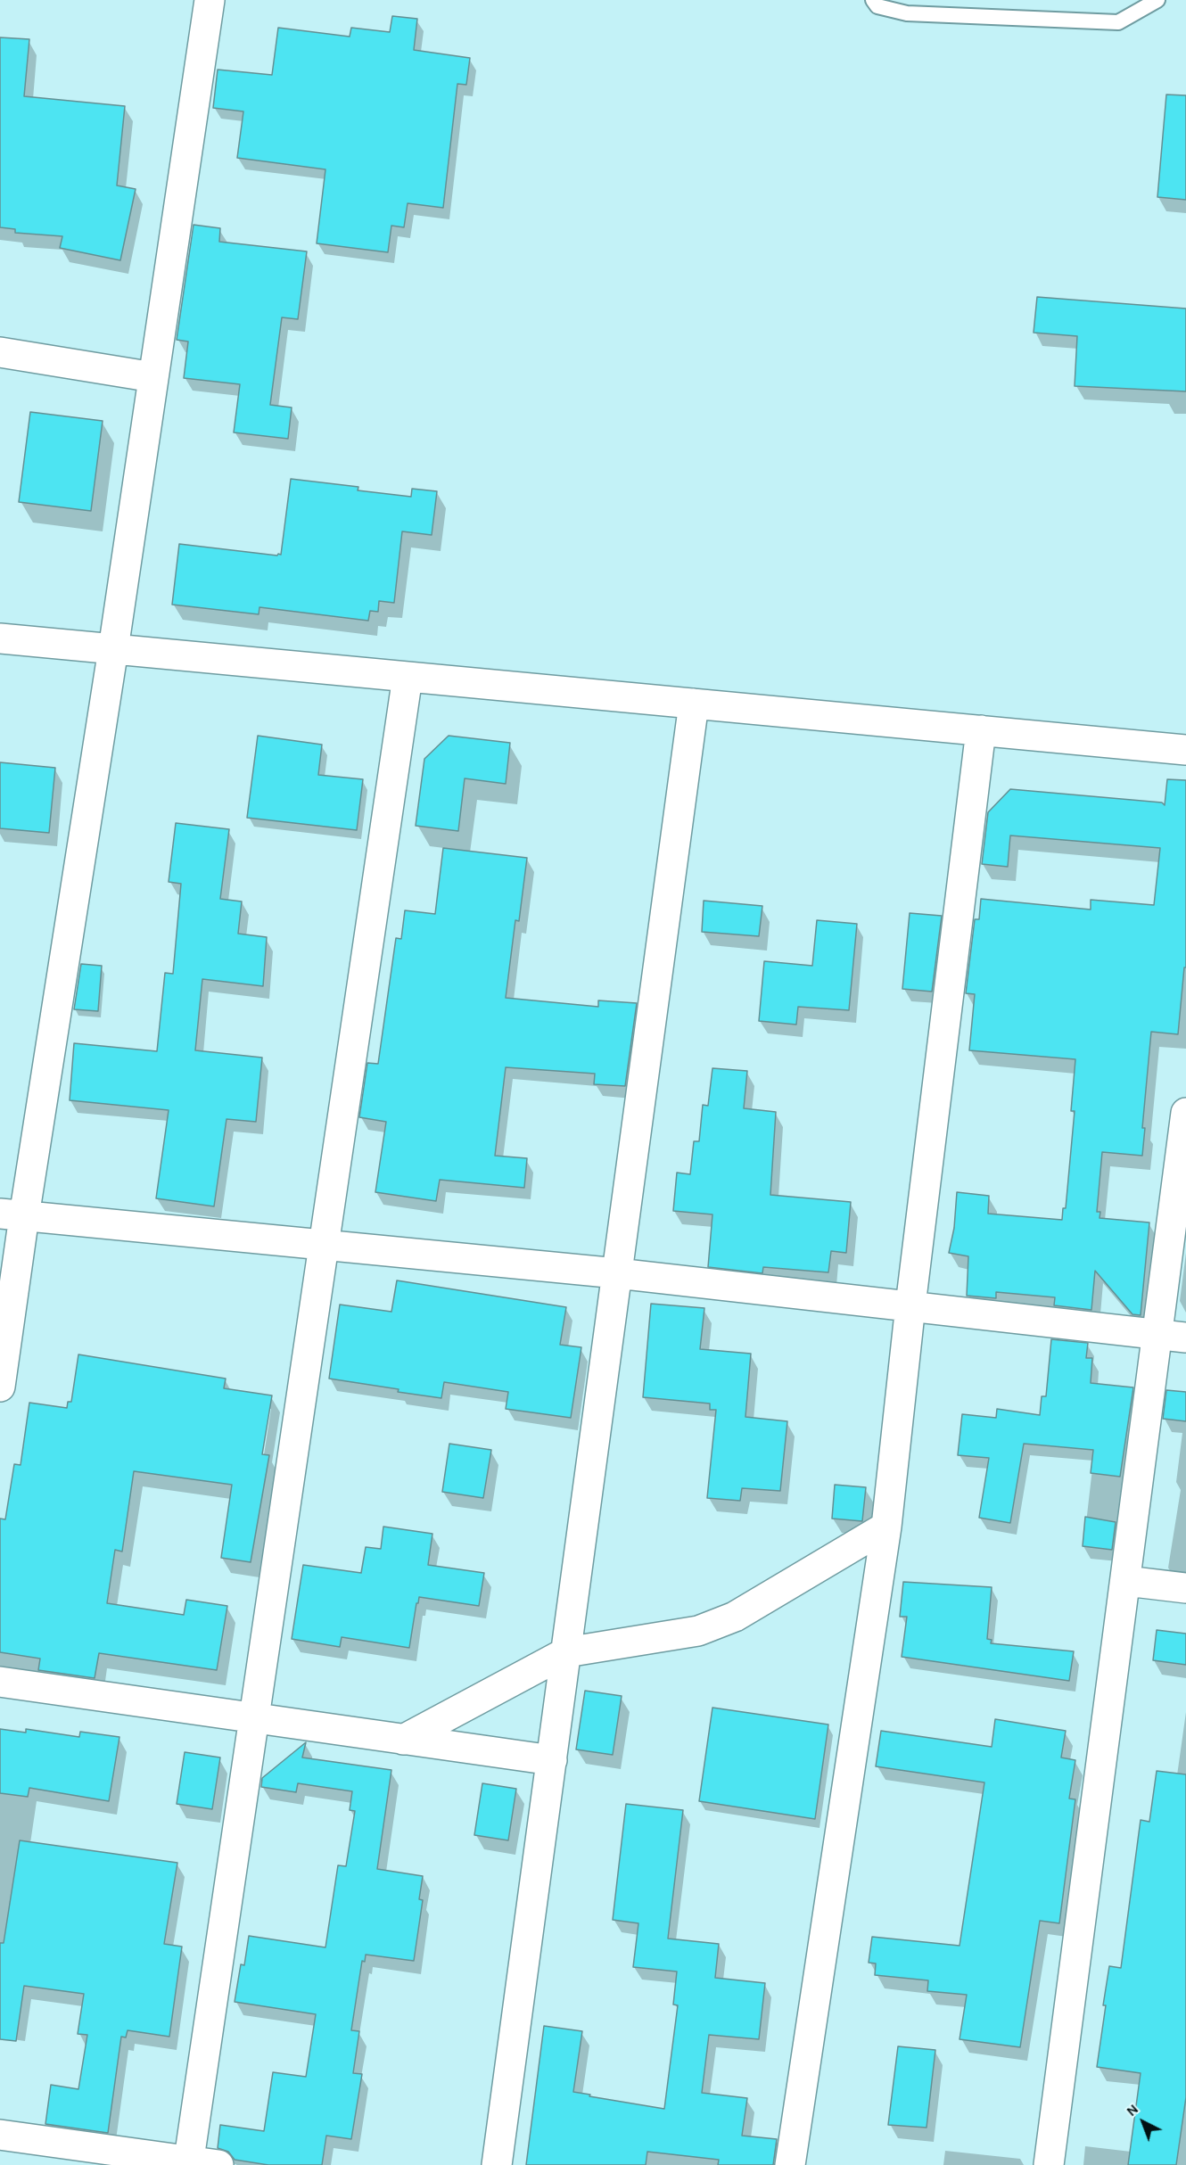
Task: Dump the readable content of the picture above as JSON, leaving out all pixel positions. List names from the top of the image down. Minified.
{"north":"top left"}
